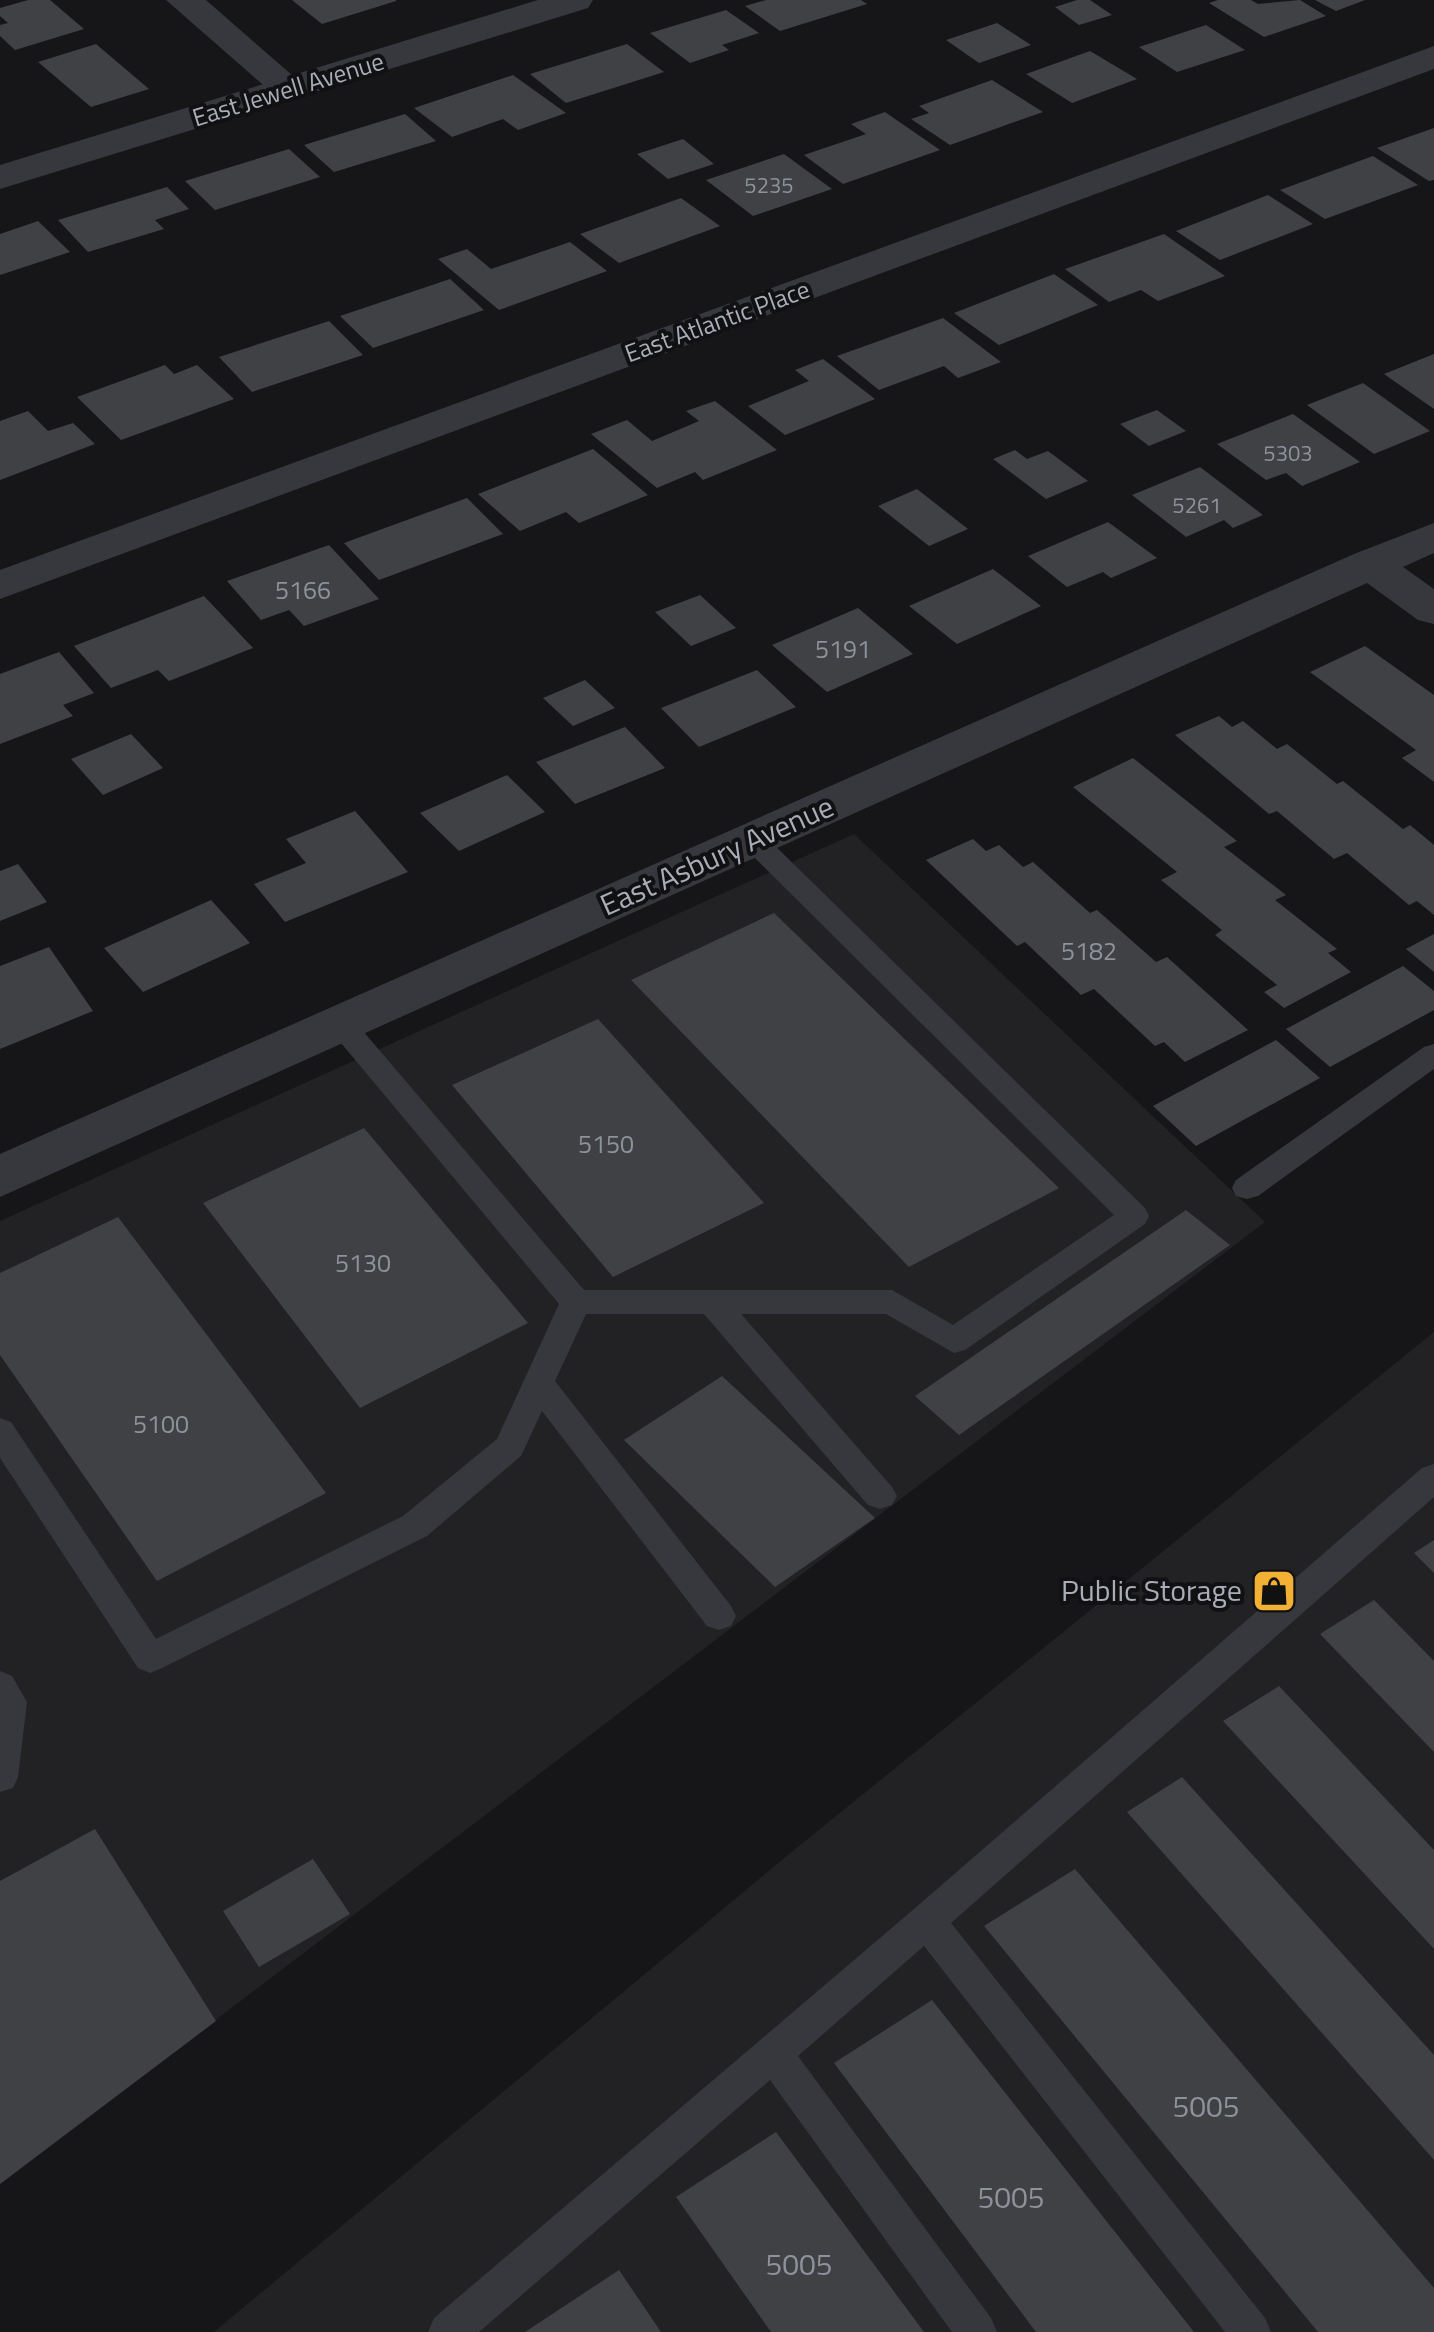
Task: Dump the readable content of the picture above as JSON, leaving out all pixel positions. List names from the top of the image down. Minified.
{"streets":{"street":["East Jewell Avenue","East Atlantic Place","East Asbury Avenue"]},"places":{"shop":["Public Storage"]},"house_numbers":["5235","5303","5261","5166","5191","5182","5150","5130","5100","5005","5005","5005"]}
